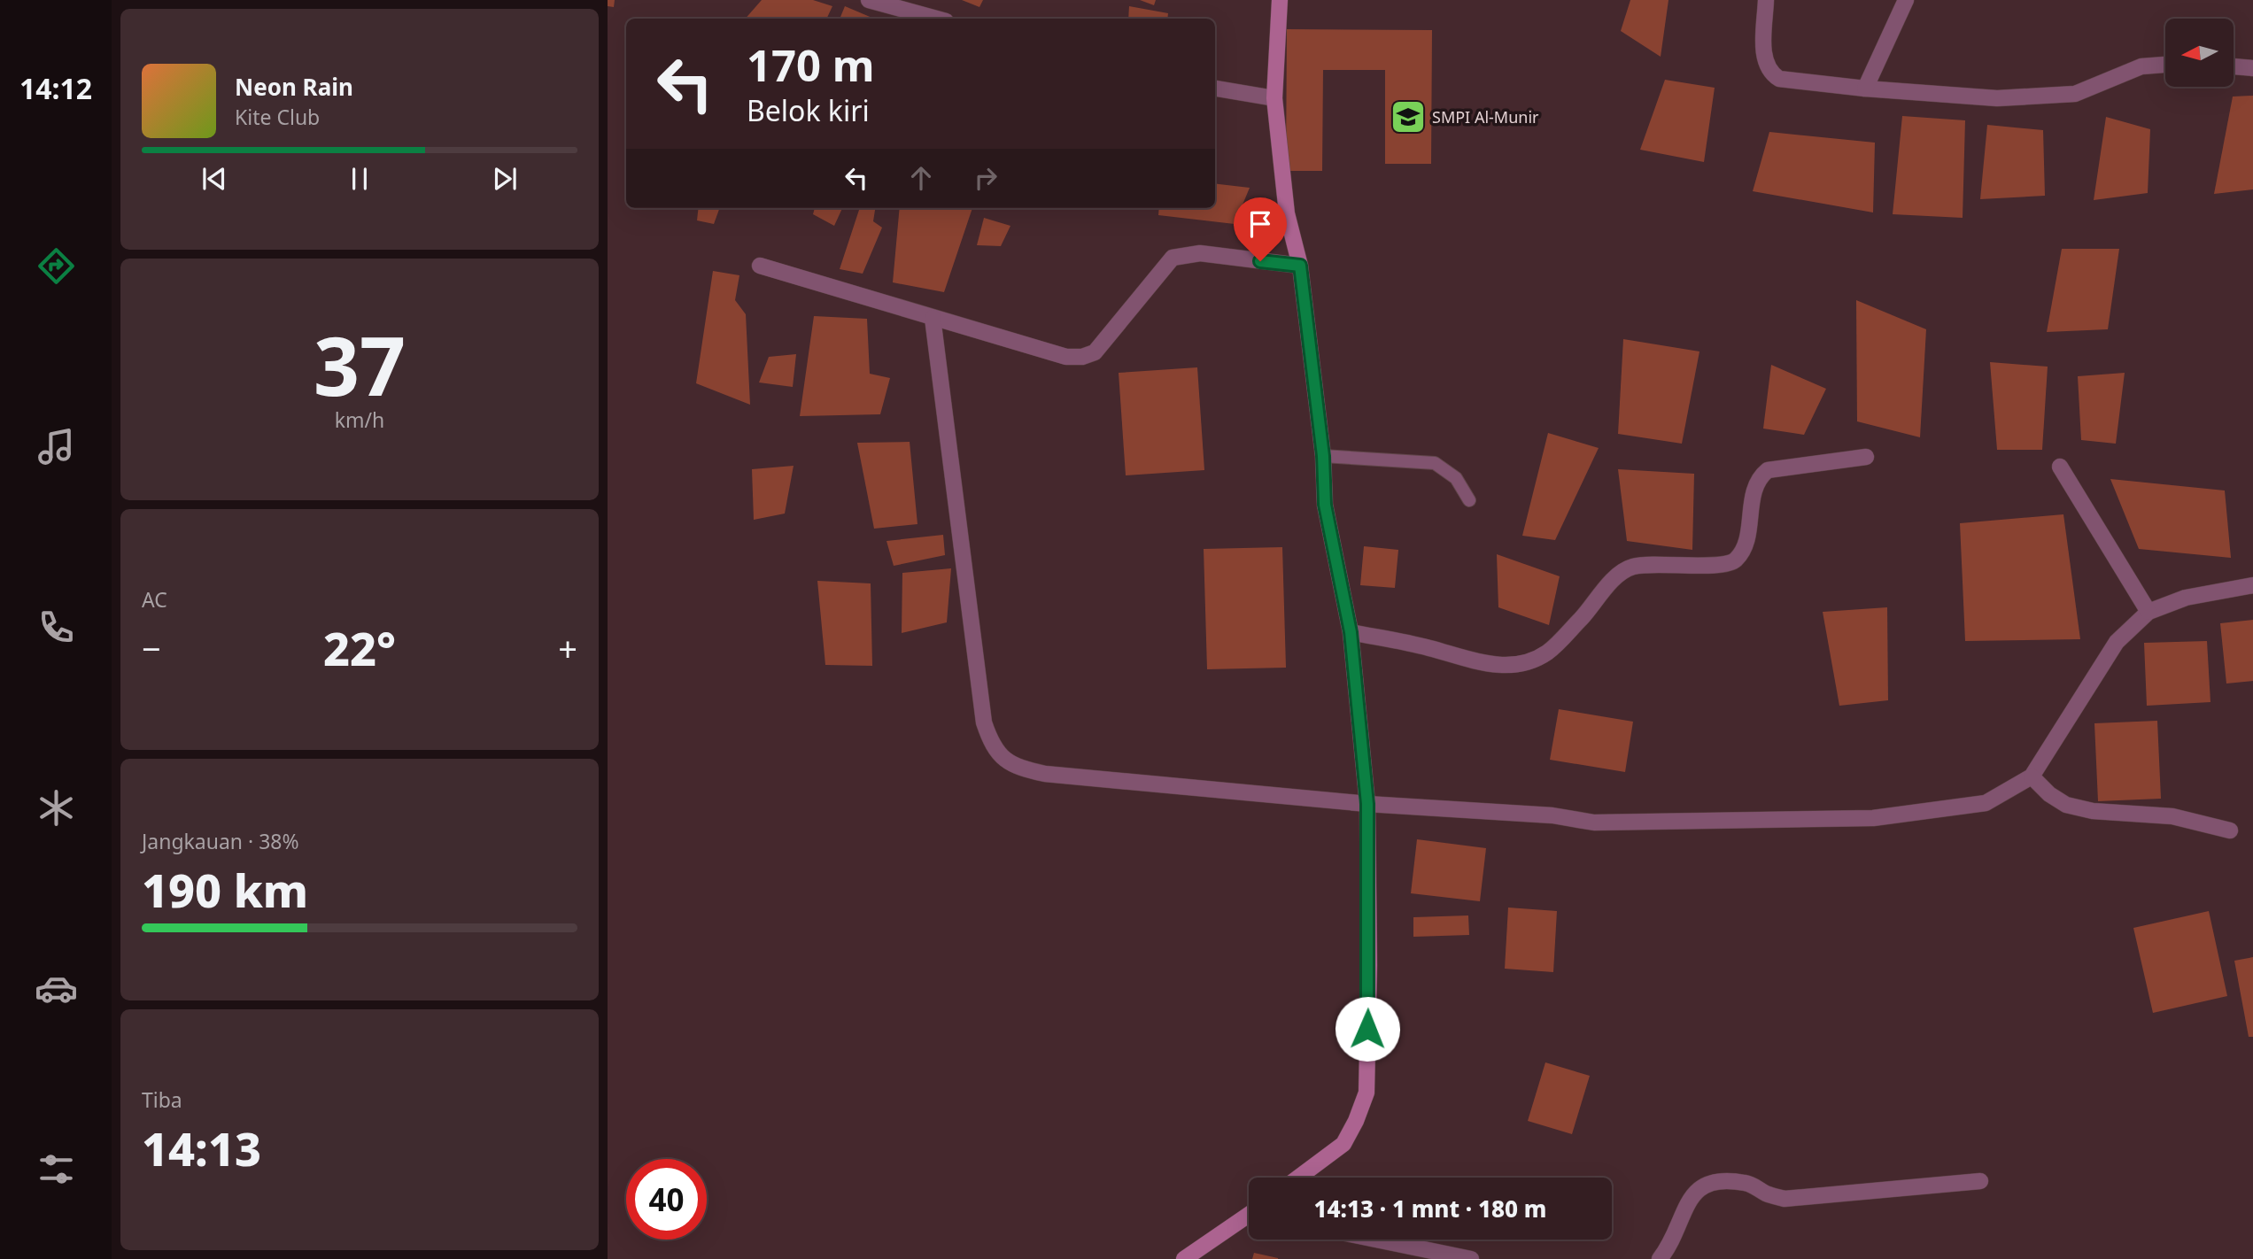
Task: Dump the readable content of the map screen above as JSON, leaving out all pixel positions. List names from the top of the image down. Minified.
{"places":{"school or university":["SMPI Al-Munir"]},"north":"left","page":{"tabs":"14:12","turn":["170 m","Belok kiri"],"song":["Neon Rain","Kite Club"],"tile":[["37","km/h"],"AC",["Jangkauan · 38%","190 km"],["Tiba","14:13"]],"heat":["−","22°","+"],"limit":"40","trip":"14:13 · 1 mnt · 180 m"}}
